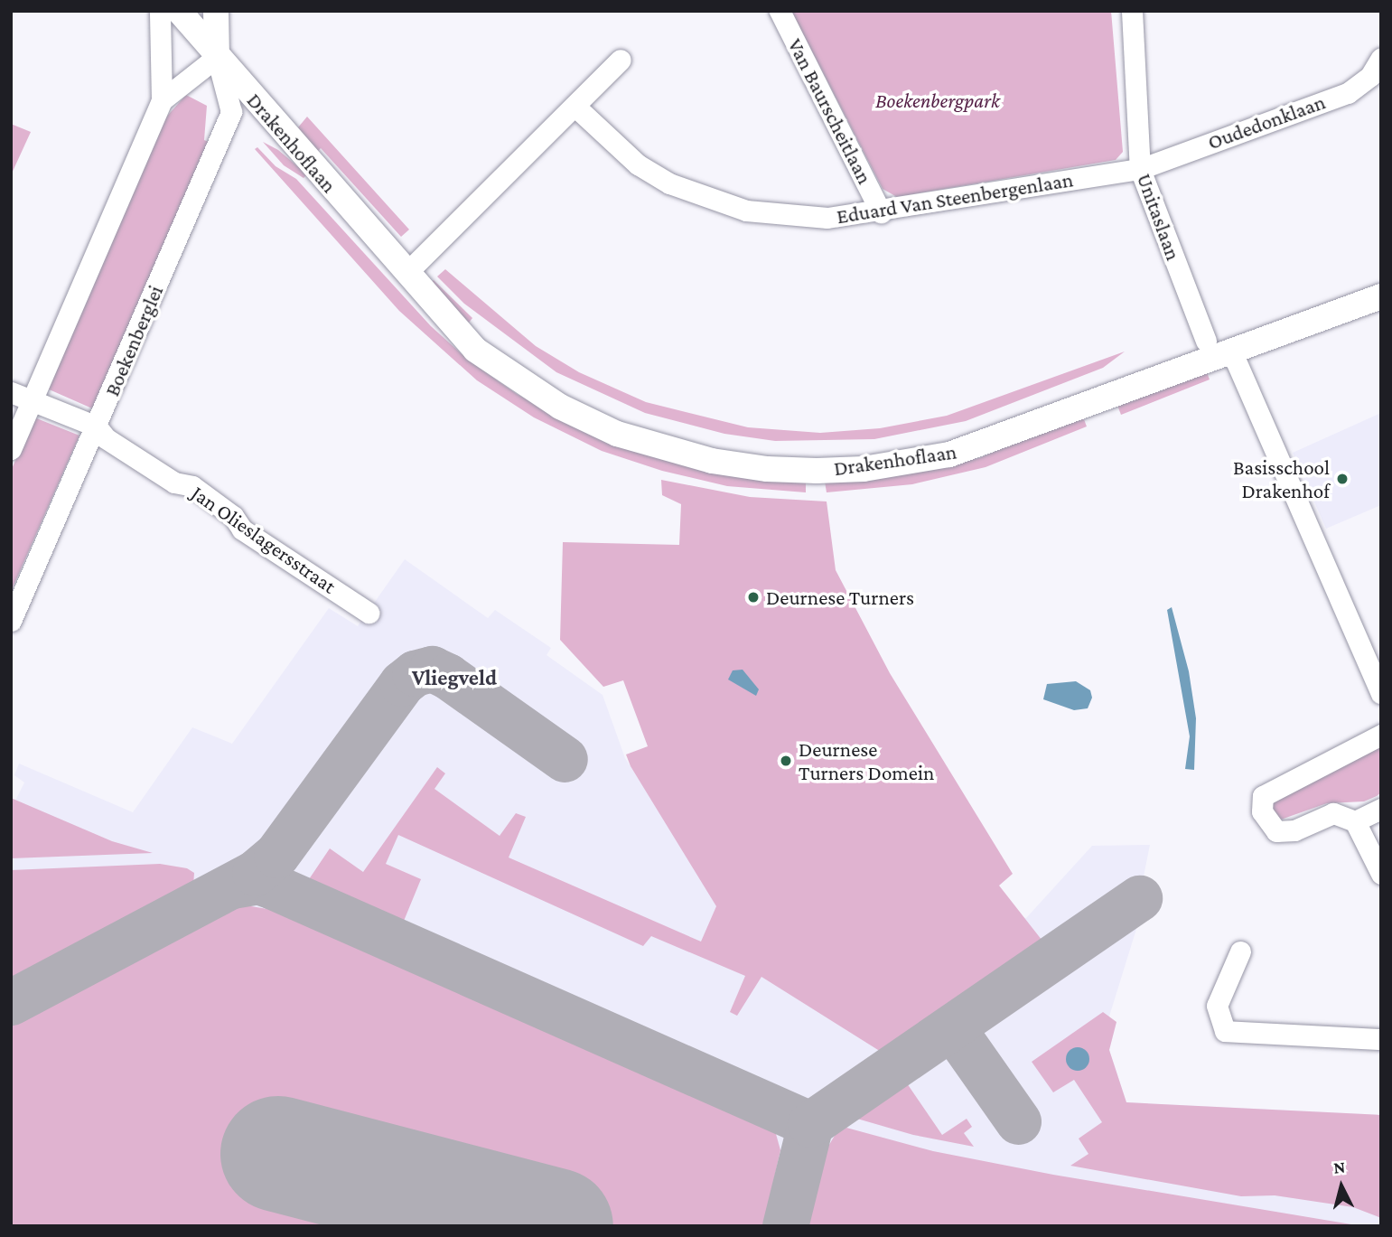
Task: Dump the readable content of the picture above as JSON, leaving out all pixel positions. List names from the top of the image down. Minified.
{"streets":{"street":["Van Baurscheitlaan","Oudedonklaan","Drakenhoflaan","Eduard Van Steenbergenlaan","Unitaslaan","Boekenberglei","Jan Olieslagersstraat"]},"crossings":[["Van Baurscheitlaan","Eduard Van Steenbergenlaan"],["Oudedonklaan","Eduard Van Steenbergenlaan"],["Oudedonklaan","Unitaslaan"],["Drakenhoflaan","Unitaslaan"],["Drakenhoflaan","Boekenberglei"],["Eduard Van Steenbergenlaan","Unitaslaan"],["Boekenberglei","Jan Olieslagersstraat"]],"districts":["Vliegveld"],"parks":["Boekenbergpark"],"places":["Basisschool Drakenhof","Deurnese Turners","Deurnese Turners Domein"],"north":"top"}
